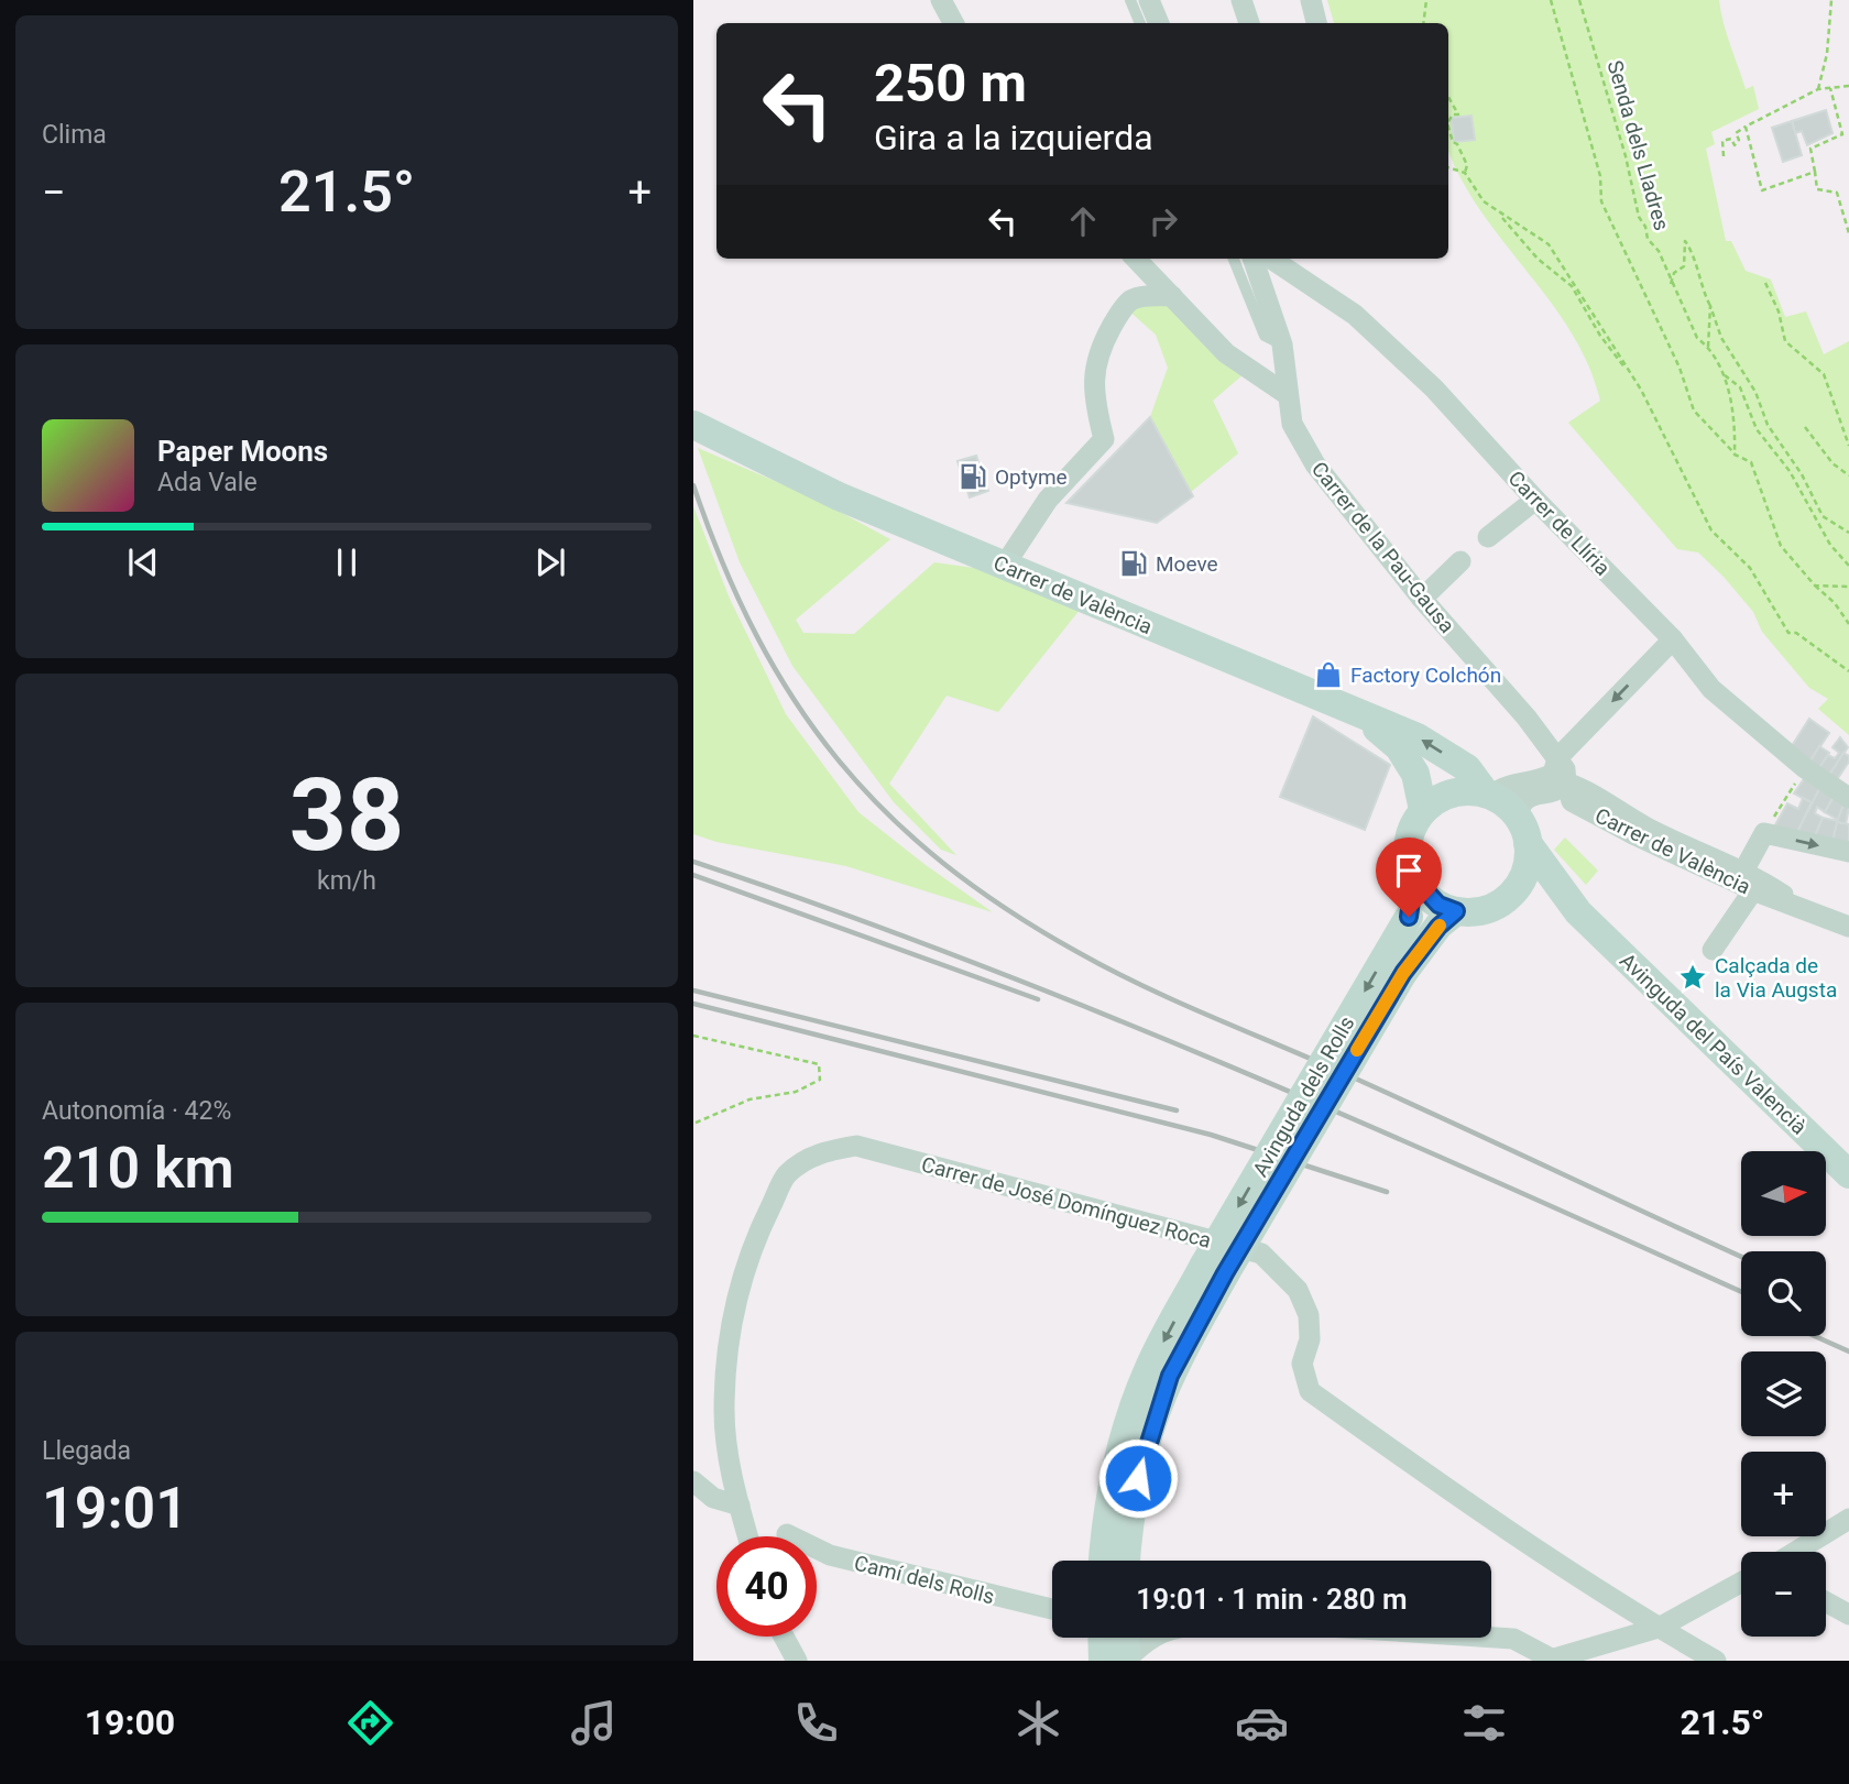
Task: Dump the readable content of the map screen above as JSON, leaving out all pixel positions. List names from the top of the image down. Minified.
{"streets":{"main road":["Carrer de València","Avinguda del País Valencià","Avinguda dels Rolls"],"street":["Carrer de Llíria","Carrer de la Pau-Gausa","Carrer de José Domínguez Roca","Camí dels Rolls"],"path":["Senda dels Lladres"]},"crossings":[["Carrer de València","Avinguda del País Valencià"],["Carrer de València","Avinguda dels Rolls"],["Avinguda del País Valencià","Avinguda dels Rolls"]],"places":{"fuel station":["Optyme","Moeve"],"shop":["Factory Colchón"],"place":["Calçada de la Via Augsta"]},"north":"right","page":{"tile":["Clima",["38","km/h"],["Autonomía · 42%","210 km"],["Llegada","19:01"]],"turn":["250 m","Gira a la izquierda"],"heat":["−","21.5°","+"],"song":["Paper Moons","Ada Vale"],"map_buttons":["+","−"],"limit":"40","trip":"19:01 · 1 min · 280 m","tabs":["19:00","21.5°"]}}
